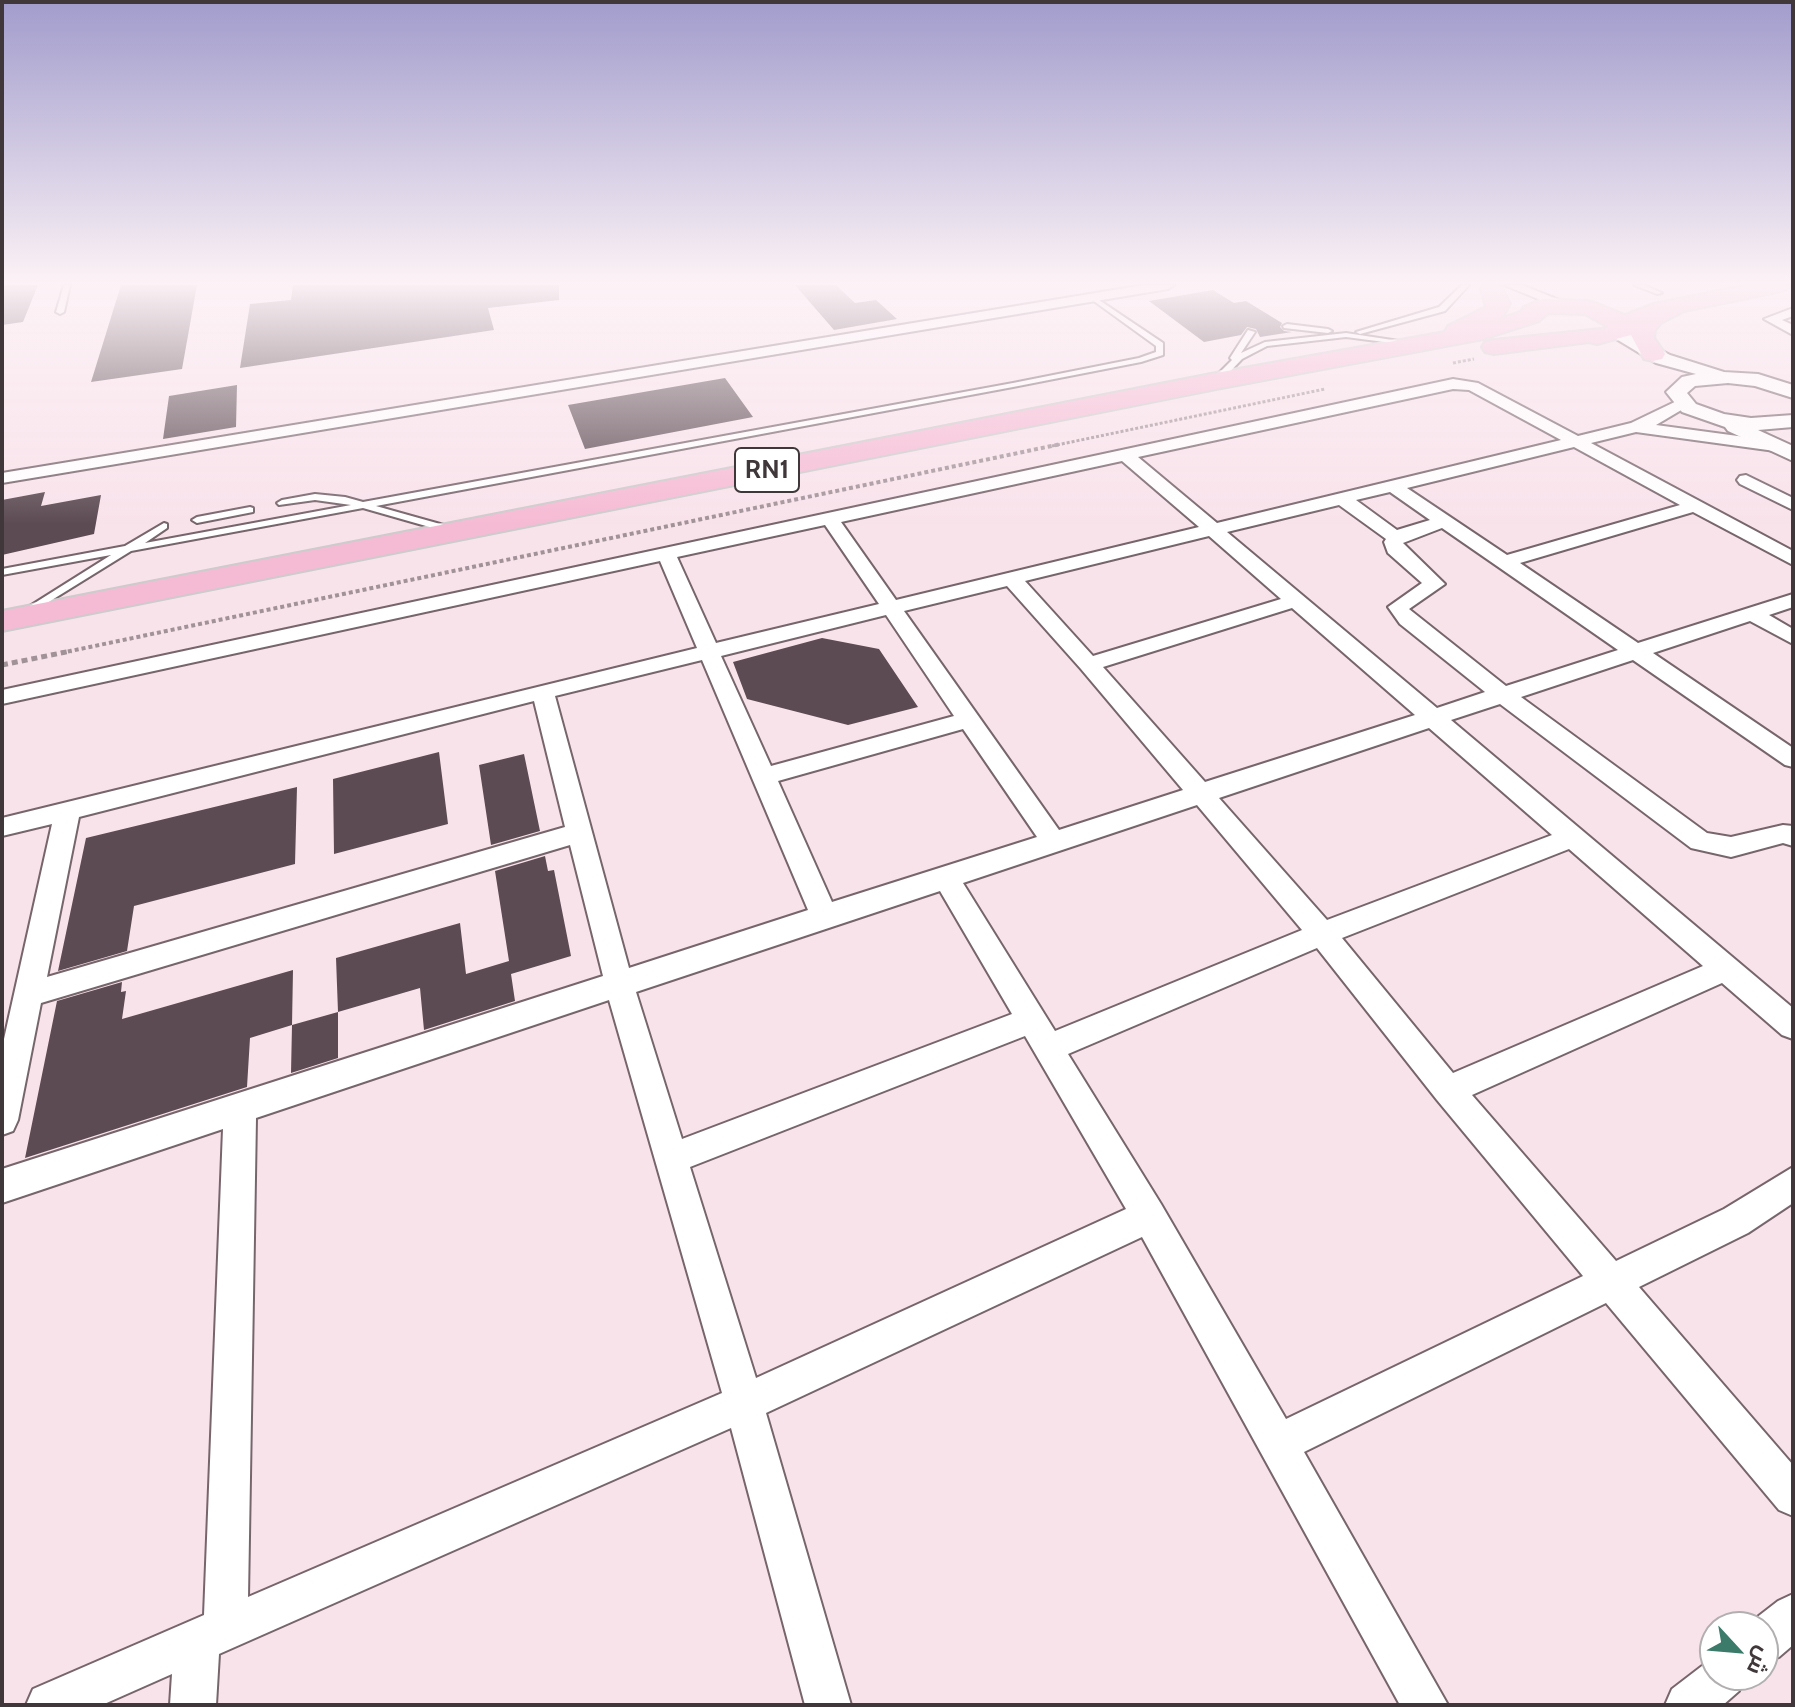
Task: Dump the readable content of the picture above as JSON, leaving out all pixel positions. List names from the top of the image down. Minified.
{"streets":{"highway":["RN1"]},"north":"bottom right"}
